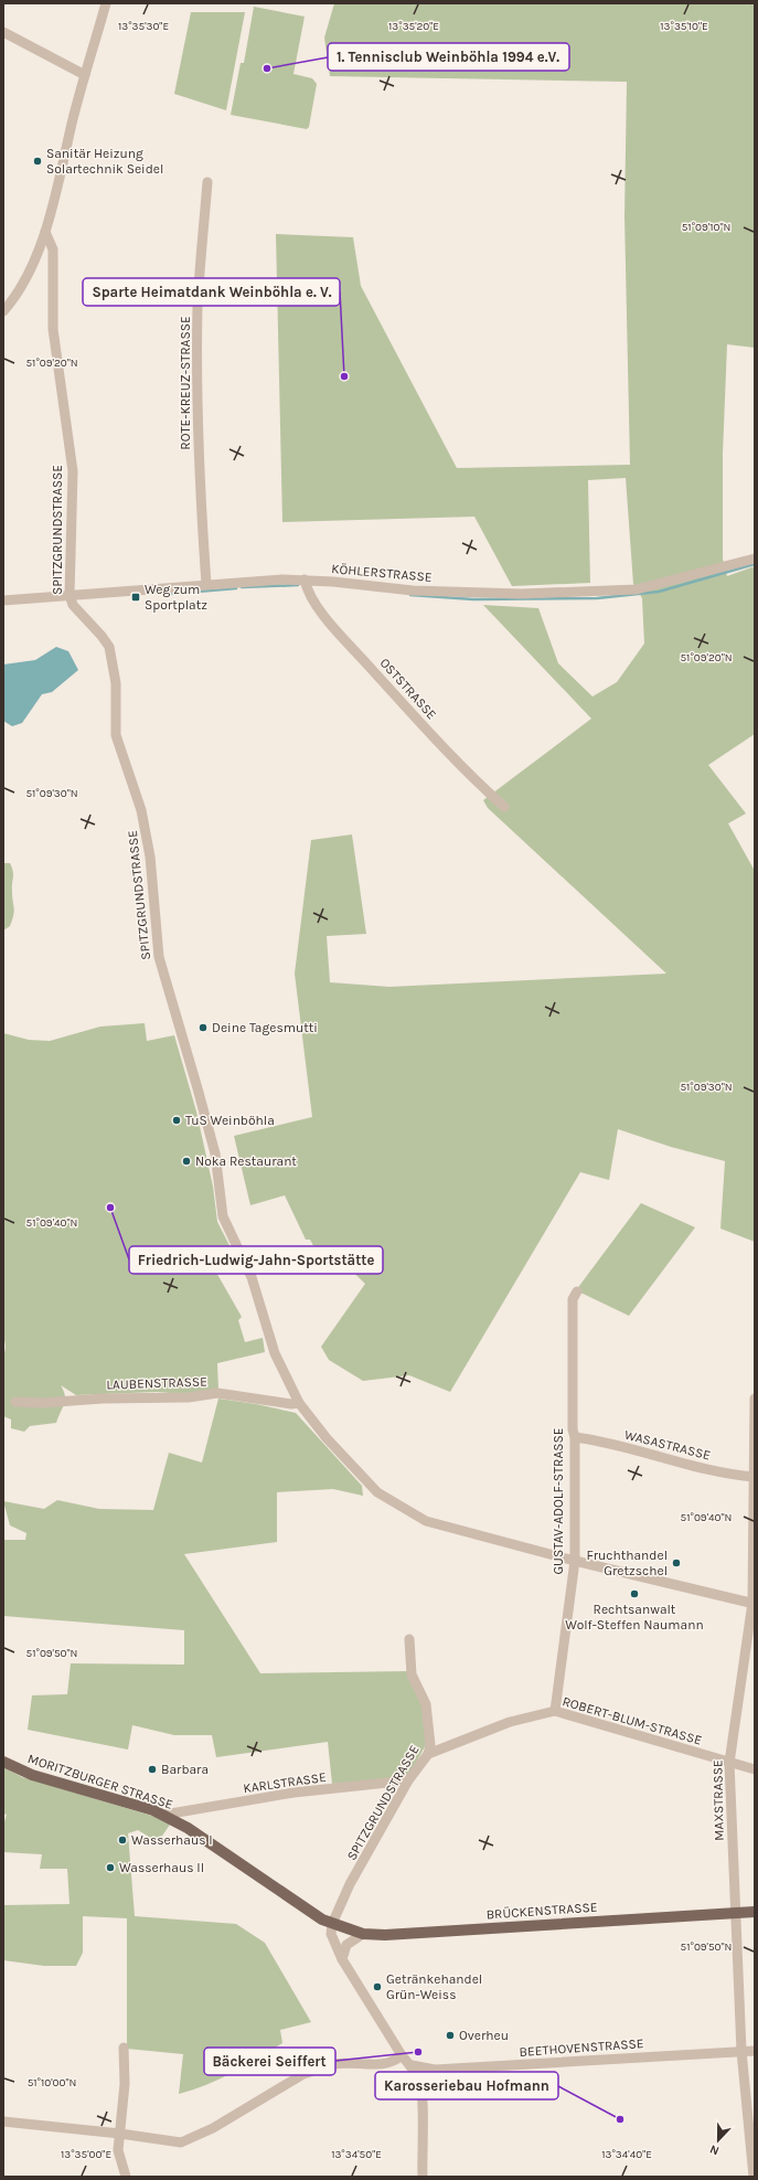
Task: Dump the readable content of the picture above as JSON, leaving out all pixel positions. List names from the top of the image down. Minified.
{"streets":{"main road":["MORITZBURGER STRASSE","BRÜCKENSTRASSE"],"street":["ROTE-KREUZ-STRASSE","SPITZGRUNDSTRASSE","KÖHLERSTRASSE","OSTSTRASSE","LAUBENSTRASSE","WASASTRASSE","GUSTAV-ADOLF-STRASSE","ROBERT-BLUM-STRASSE","KARLSTRASSE","MAXSTRASSE","BEETHOVENSTRASSE"]},"crossings":[["ROTE-KREUZ-STRASSE","KÖHLERSTRASSE"],["SPITZGRUNDSTRASSE","KÖHLERSTRASSE"],["SPITZGRUNDSTRASSE","LAUBENSTRASSE"],["SPITZGRUNDSTRASSE","GUSTAV-ADOLF-STRASSE"],["SPITZGRUNDSTRASSE","ROBERT-BLUM-STRASSE"],["SPITZGRUNDSTRASSE","MORITZBURGER STRASSE"],["SPITZGRUNDSTRASSE","KARLSTRASSE"],["SPITZGRUNDSTRASSE","MAXSTRASSE"],["SPITZGRUNDSTRASSE","BRÜCKENSTRASSE"],["KÖHLERSTRASSE","OSTSTRASSE"],["WASASTRASSE","GUSTAV-ADOLF-STRASSE"],["WASASTRASSE","MAXSTRASSE"],["GUSTAV-ADOLF-STRASSE","ROBERT-BLUM-STRASSE"],["ROBERT-BLUM-STRASSE","MAXSTRASSE"],["MORITZBURGER STRASSE","KARLSTRASSE"],["MORITZBURGER STRASSE","BRÜCKENSTRASSE"],["MAXSTRASSE","BRÜCKENSTRASSE"],["MAXSTRASSE","BEETHOVENSTRASSE"]],"places":{"other":["1. Tennisclub Weinböhla 1994 e.V.","Sanitär Heizung Solartechnik Seidel","Sparte Heimatdank Weinböhla e. V.","Deine Tagesmutti","TuS Weinböhla","Noka Restaurant","Friedrich-Ludwig-Jahn-Sportstätte","Fruchthandel Gretzschel","Rechtsanwalt Wolf-Steffen Naumann","Barbara","Wasserhaus I","Wasserhaus II","Getränkehandel Grün-Weiss","Overheu","Bäckerei Seiffert","Karosseriebau Hofmann"],"transit":["Weg zum Sportplatz"]},"north":"bottom","coordinates":["13°35'30\"E","13°35'20\"E","13°35'10\"E","51°09'10\"N","51°09'20\"N","51°09'30\"N","51°09'40\"N","51°09'50\"N","51°10'00\"N","13°35'00\"E","13°34'50\"E","13°34'40\"E"]}
